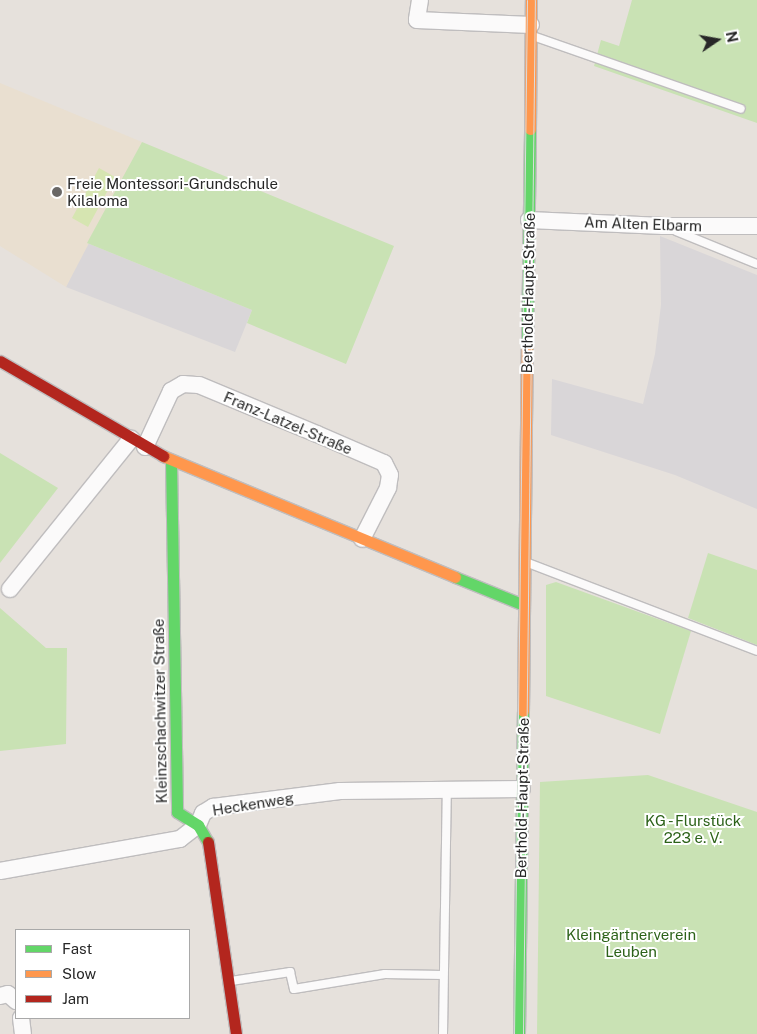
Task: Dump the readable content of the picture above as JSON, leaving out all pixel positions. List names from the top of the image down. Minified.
{"streets":{"street":["Am Alten Elbarm","Berthold-Haupt-Straße","Franz-Latzel-Straße","Kleinzschachwitzer Straße","Heckenweg"]},"crossings":[["Am Alten Elbarm","Berthold-Haupt-Straße"],["Berthold-Haupt-Straße","Heckenweg"],["Kleinzschachwitzer Straße","Heckenweg"]],"parks":["KG - Flurstück 223 e. V.","Kleingärtnerverein Leuben"],"places":["Freie Montessori-Grundschule Kilaloma"],"legend":["Fast","Slow","Jam"],"north":"right"}
